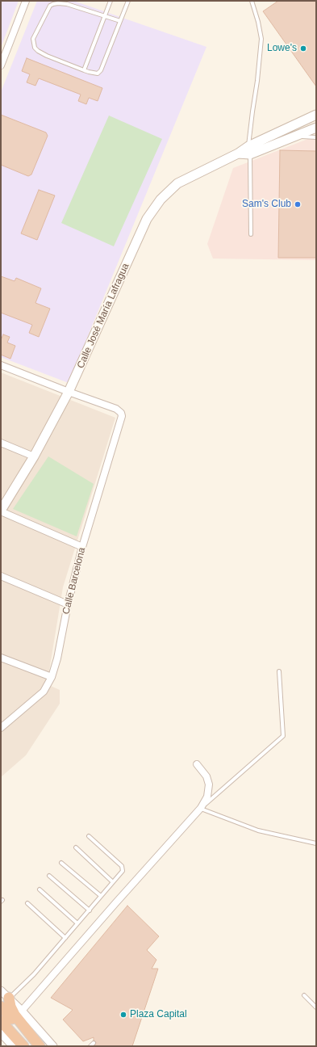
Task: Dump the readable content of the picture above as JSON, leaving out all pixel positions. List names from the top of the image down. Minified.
{"streets":{"main road":["Calle José María Lafragua"],"street":["Calle Barcelona"]},"crossings":[["Calle José María Lafragua","Calle Barcelona"]],"places":["Lowe's","Sam's Club","Plaza Capital"]}
